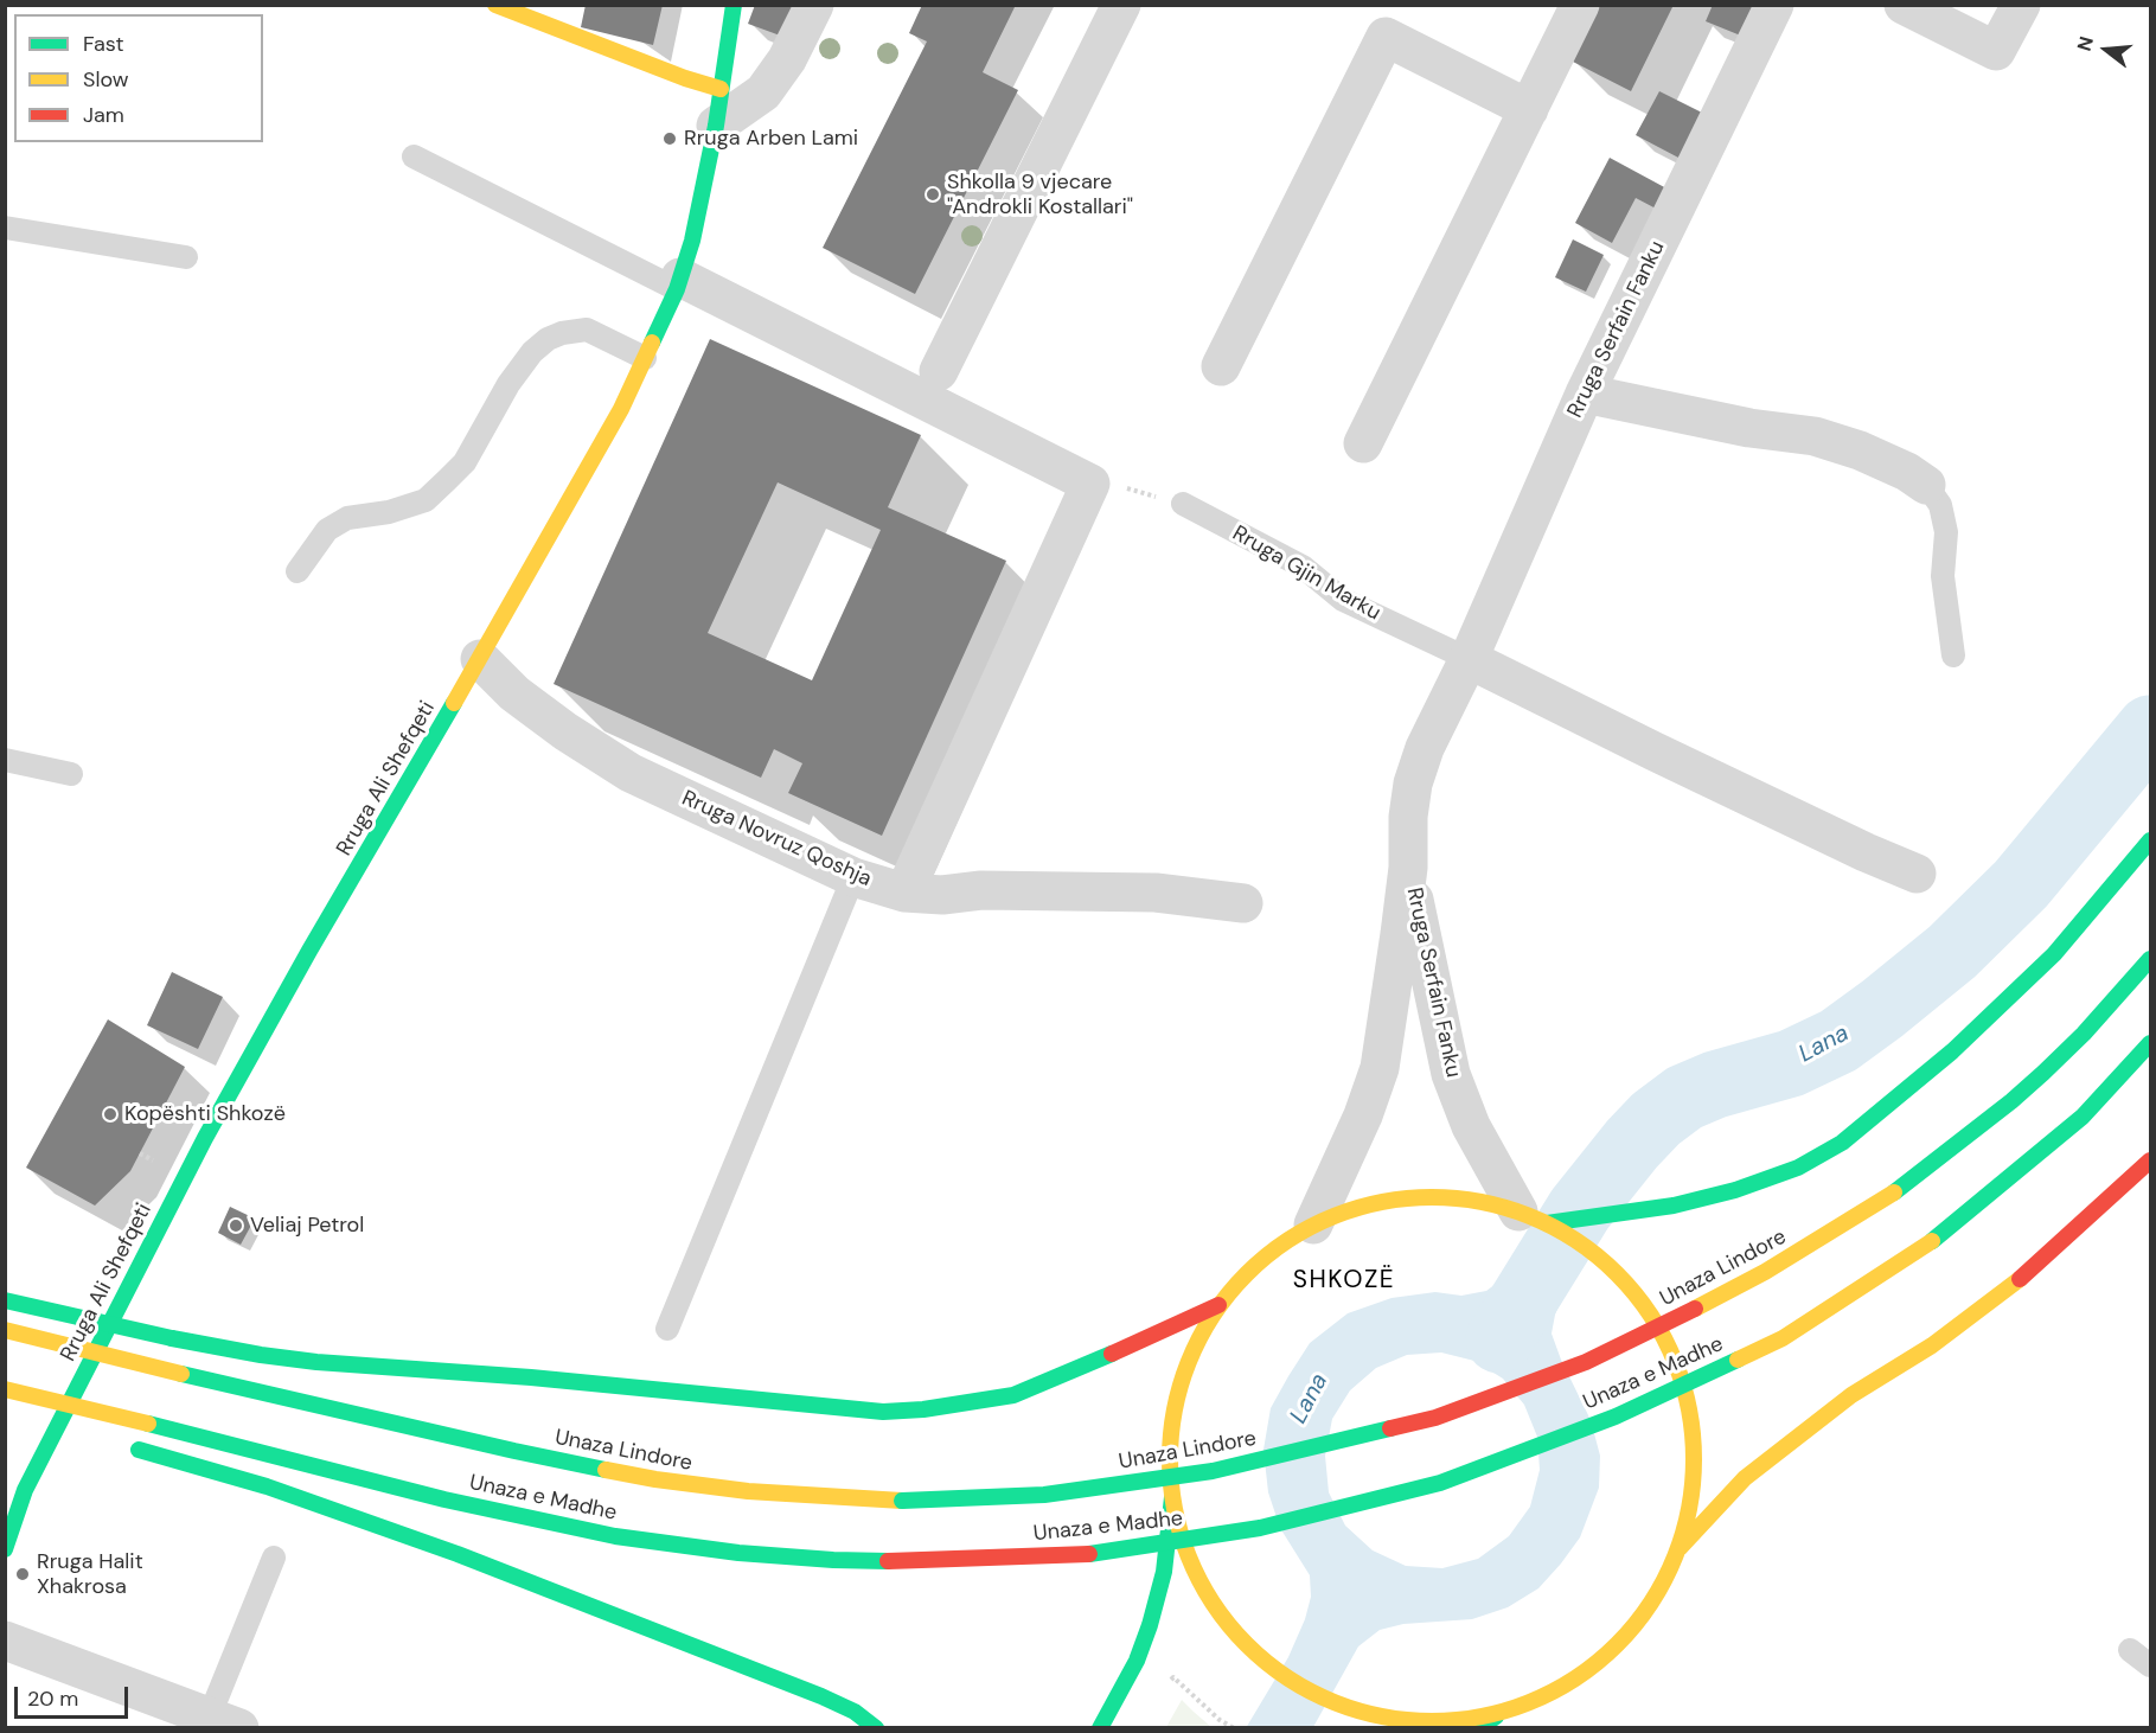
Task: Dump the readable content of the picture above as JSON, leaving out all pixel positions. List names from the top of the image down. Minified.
{"streets":{"main road":["Rruga Ali Shefqeti","Unaza Lindore","Unaza e Madhe"],"street":["Rruga Serfain Fanku","Rruga Novruz Qoshja"],"lane":["Rruga Gjin Marku"]},"crossings":[["Rruga Serfain Fanku","Rruga Gjin Marku"],["Rruga Ali Shefqeti","Rruga Novruz Qoshja"]],"districts":["SHKOZË"],"water":["Lana"],"places":["Rruga Arben Lami","Shkolla 9 vjecare \"Androkli Kostallari\"","Kopështi Shkozë","Veliaj Petrol","Rruga Halit Xhakrosa"],"legend":["Fast","Slow","Jam"],"scale_bar":"20 m","north":"left"}
